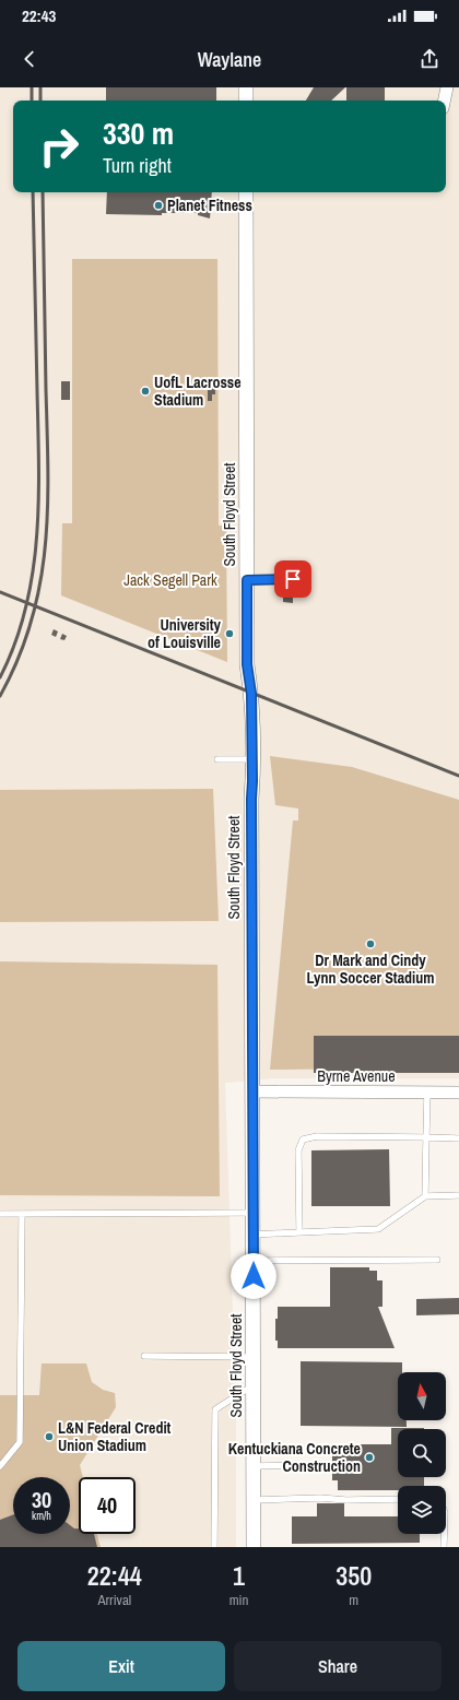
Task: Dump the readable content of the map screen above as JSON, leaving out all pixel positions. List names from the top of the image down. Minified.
{"streets":{"street":["South Floyd Street","Byrne Avenue"]},"crossings":[["South Floyd Street","Byrne Avenue"]],"parks":["Jack Segell Park"],"places":["Planet Fitness","UofL Lacrosse Stadium","University of Louisville","Dr Mark and Cindy Lynn Soccer Stadium","L&N Federal Credit Union Stadium","Kentuckiana Concrete Construction"],"north":"top","page":{"status":"22:43","header":"Waylane","turn":["330 m","Turn right"],"speed":"30 km/h","limit":"40","eta":["22:44","Arrival","1","min","350","m"],"buttons":["Exit","Share"]}}
